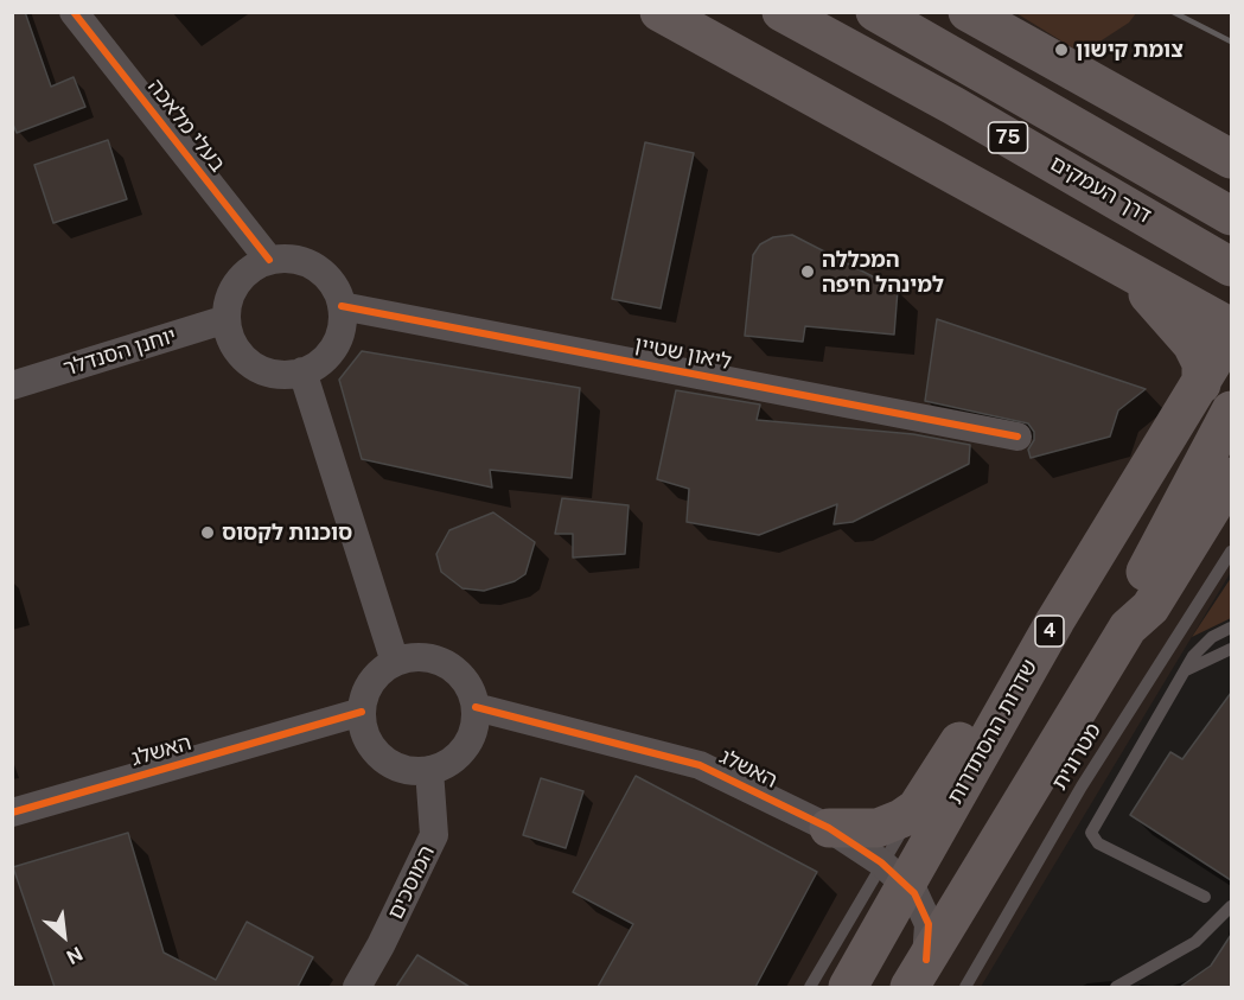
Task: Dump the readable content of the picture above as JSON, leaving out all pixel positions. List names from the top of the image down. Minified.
{"streets":{"highway":["75","דרך העמקים","4","שדרות ההסתדרות"],"street":["בעלי מלאכה","יוחנן הסנדלר","ליאון שטיין","האשלג","המוסכים"],"lane":["מטרונית"]},"crossings":[["בעלי מלאכה","יוחנן הסנדלר"],["בעלי מלאכה","ליאון שטיין"],["יוחנן הסנדלר","ליאון שטיין"],["שדרות ההסתדרות","האשלג"],["האשלג","המוסכים"]],"places":["צומת קישון","המכללה למינהל חיפה","סוכנות לקסוס"],"north":"bottom right"}
